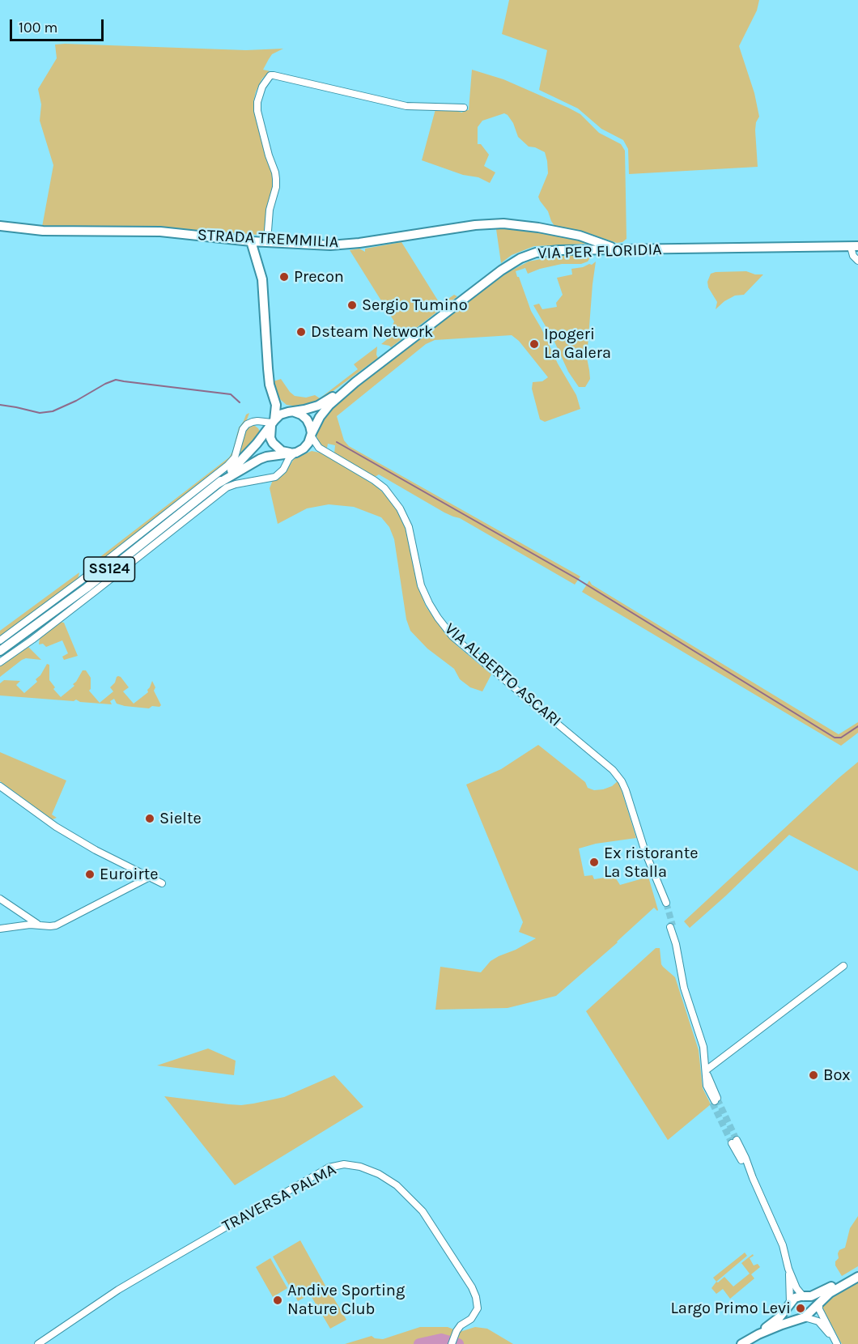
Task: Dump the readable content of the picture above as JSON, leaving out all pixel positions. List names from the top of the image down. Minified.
{"streets":{"main road":["STRADA TREMMILIA","VIA PER FLORIDIA","SS124"],"street":["VIA ALBERTO ASCARI","TRAVERSA PALMA"]},"crossings":[["STRADA TREMMILIA","VIA PER FLORIDIA"]],"places":["Precon","Sergio Tumino","Dsteam Network","Ipogeri La Galera","Sielte","Ex ristorante La Stalla","Euroirte","Box","Andive Sporting Nature Club","Largo Primo Levi"],"scale_bar":"100 m"}
